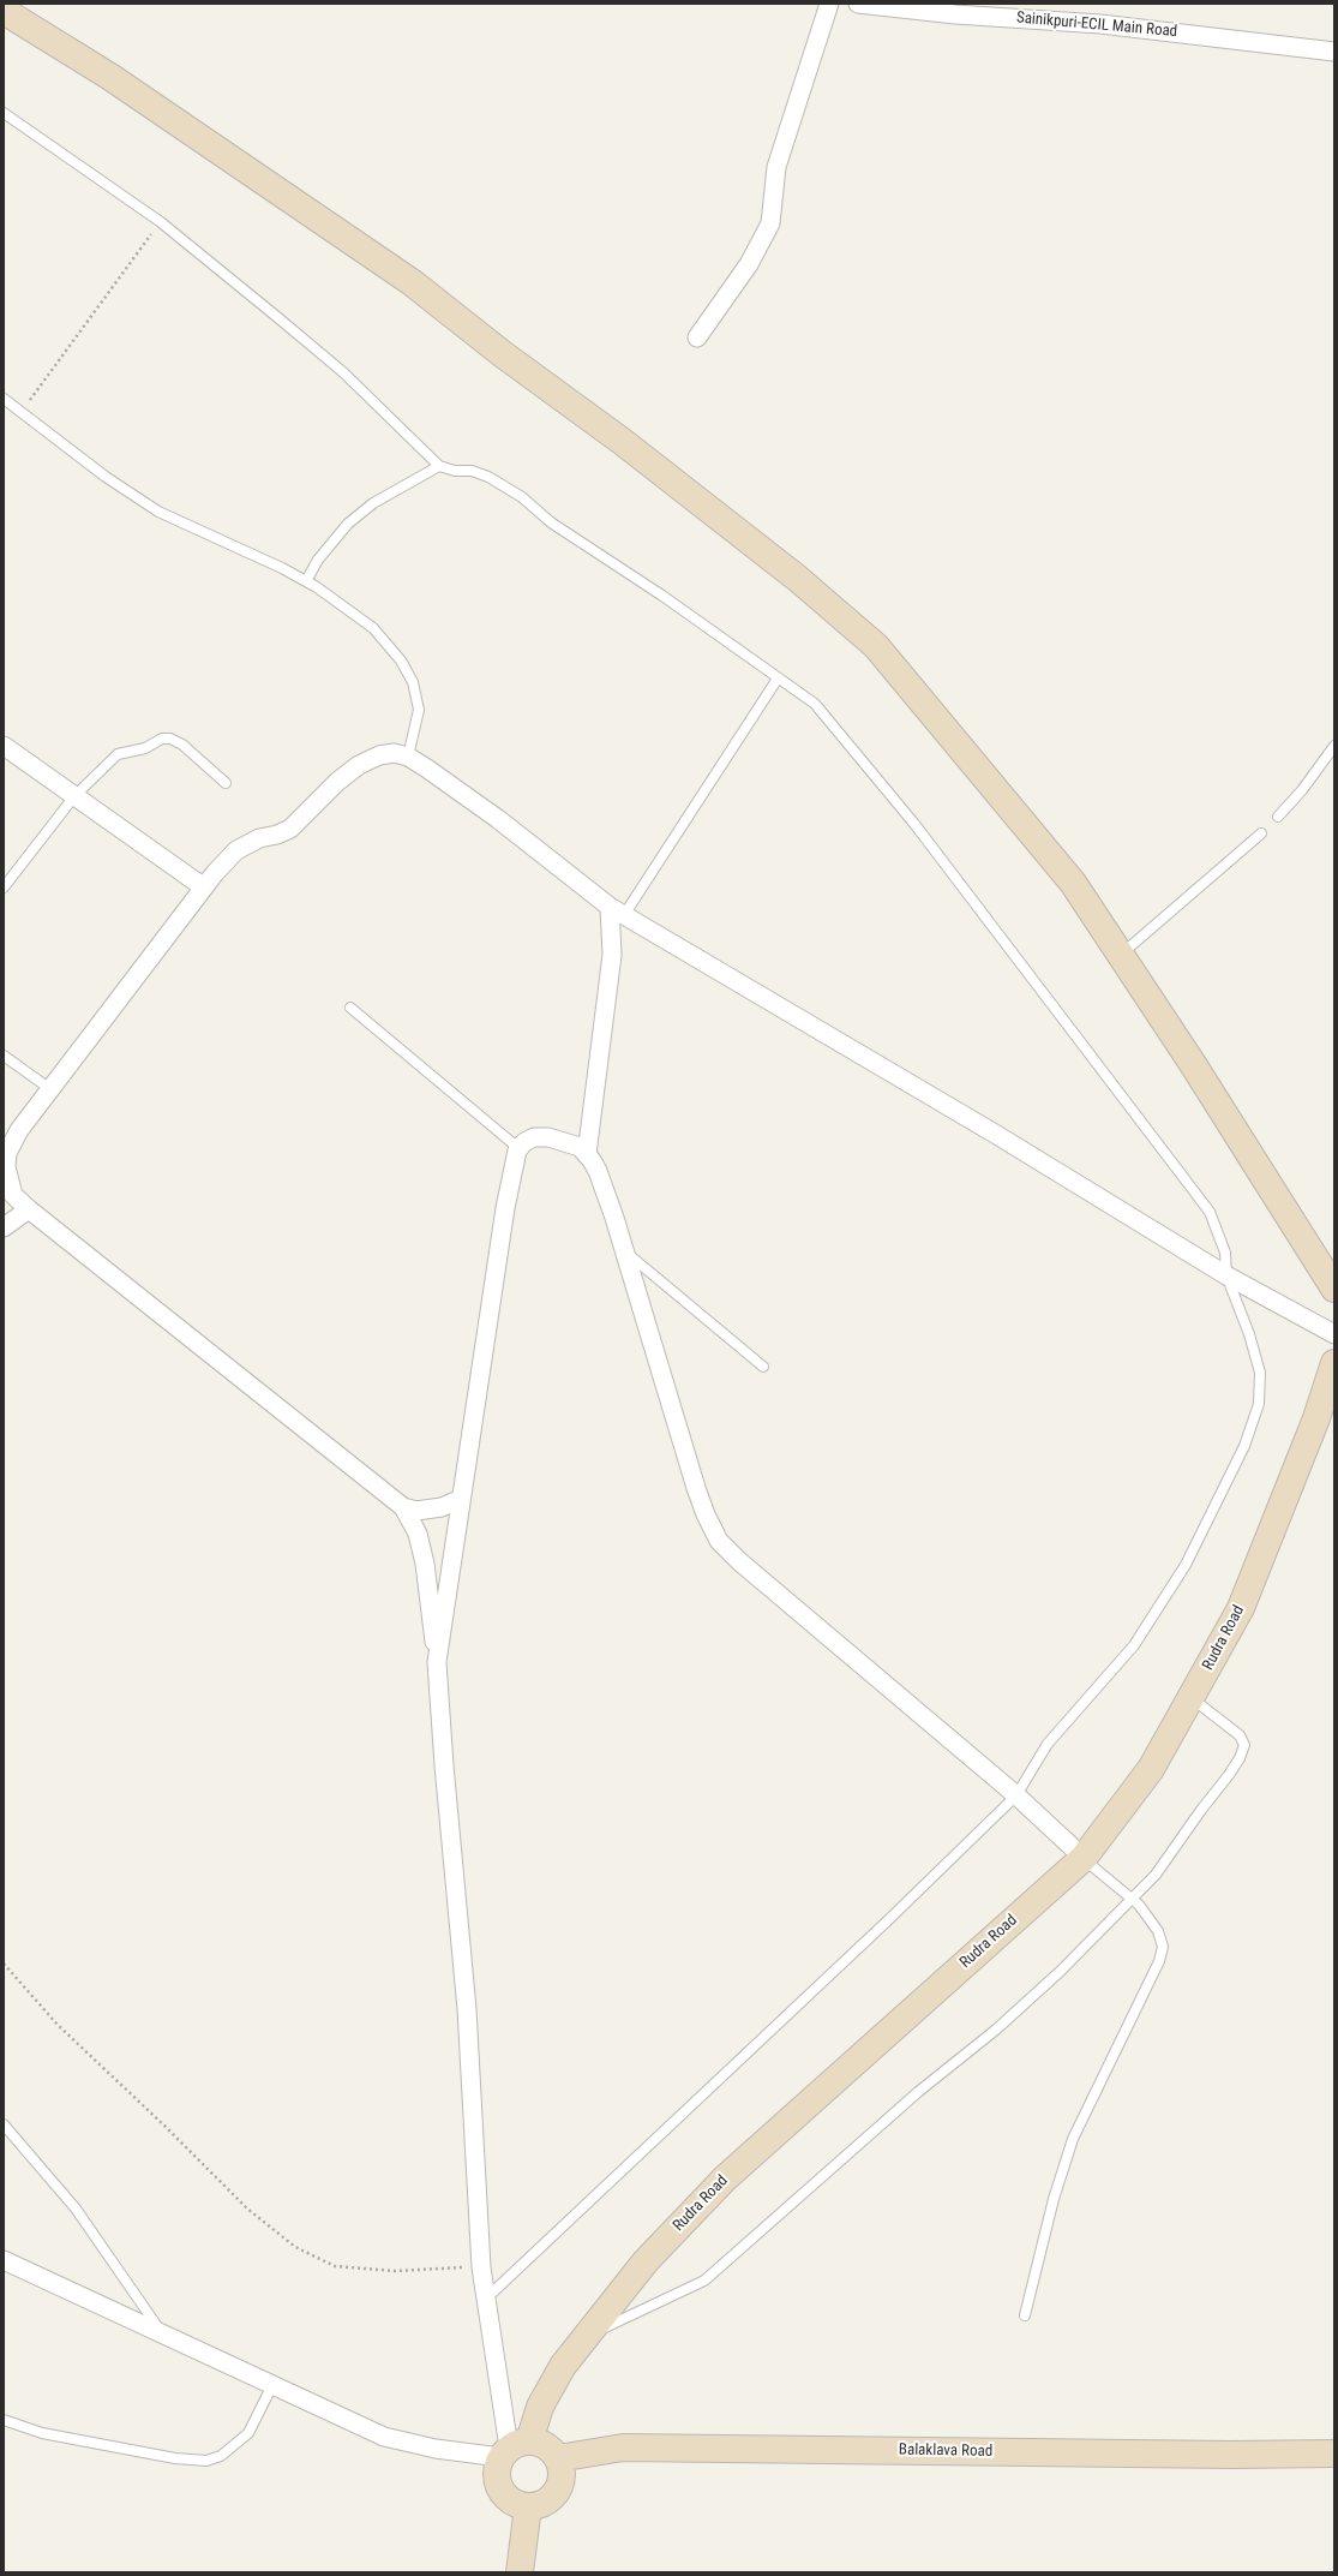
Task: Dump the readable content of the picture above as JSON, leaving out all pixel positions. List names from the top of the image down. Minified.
{"streets":{"street":["Sainikpuri-ECIL Main Road","Rudra Road","Balaklava Road"]},"crossings":[["Rudra Road","Balaklava Road"]]}
